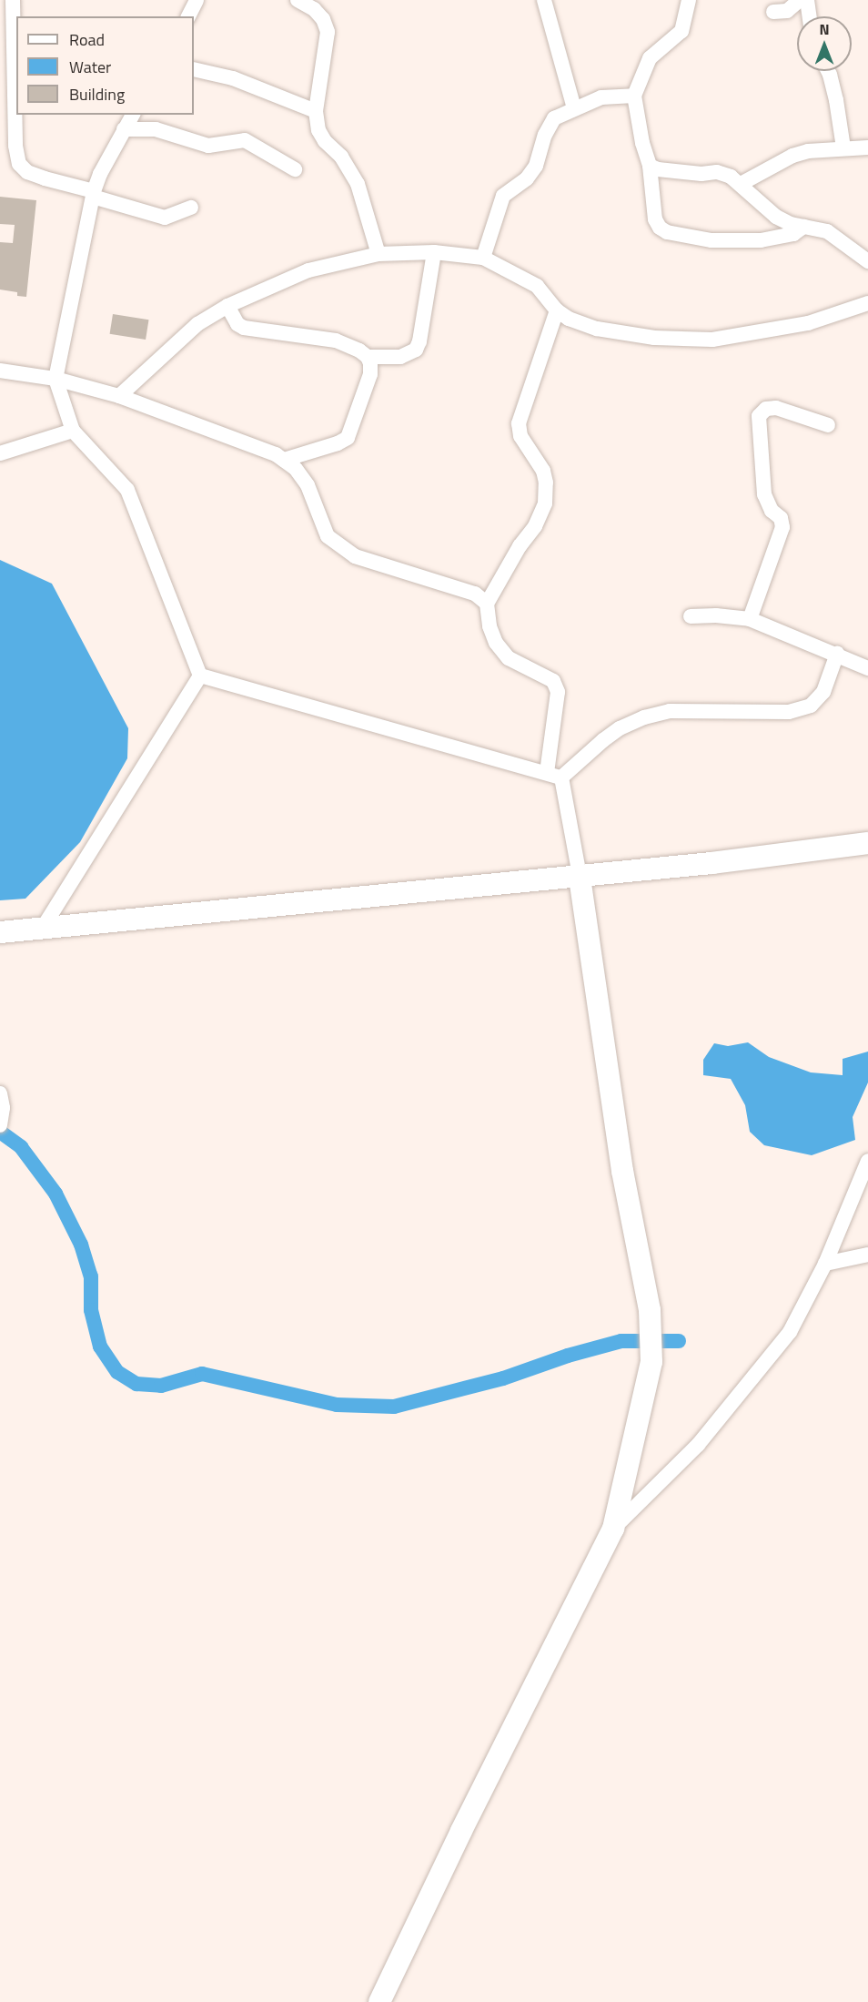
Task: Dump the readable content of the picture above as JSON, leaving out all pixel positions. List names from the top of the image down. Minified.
{"legend":["Road","Water","Building"],"north":"top"}
